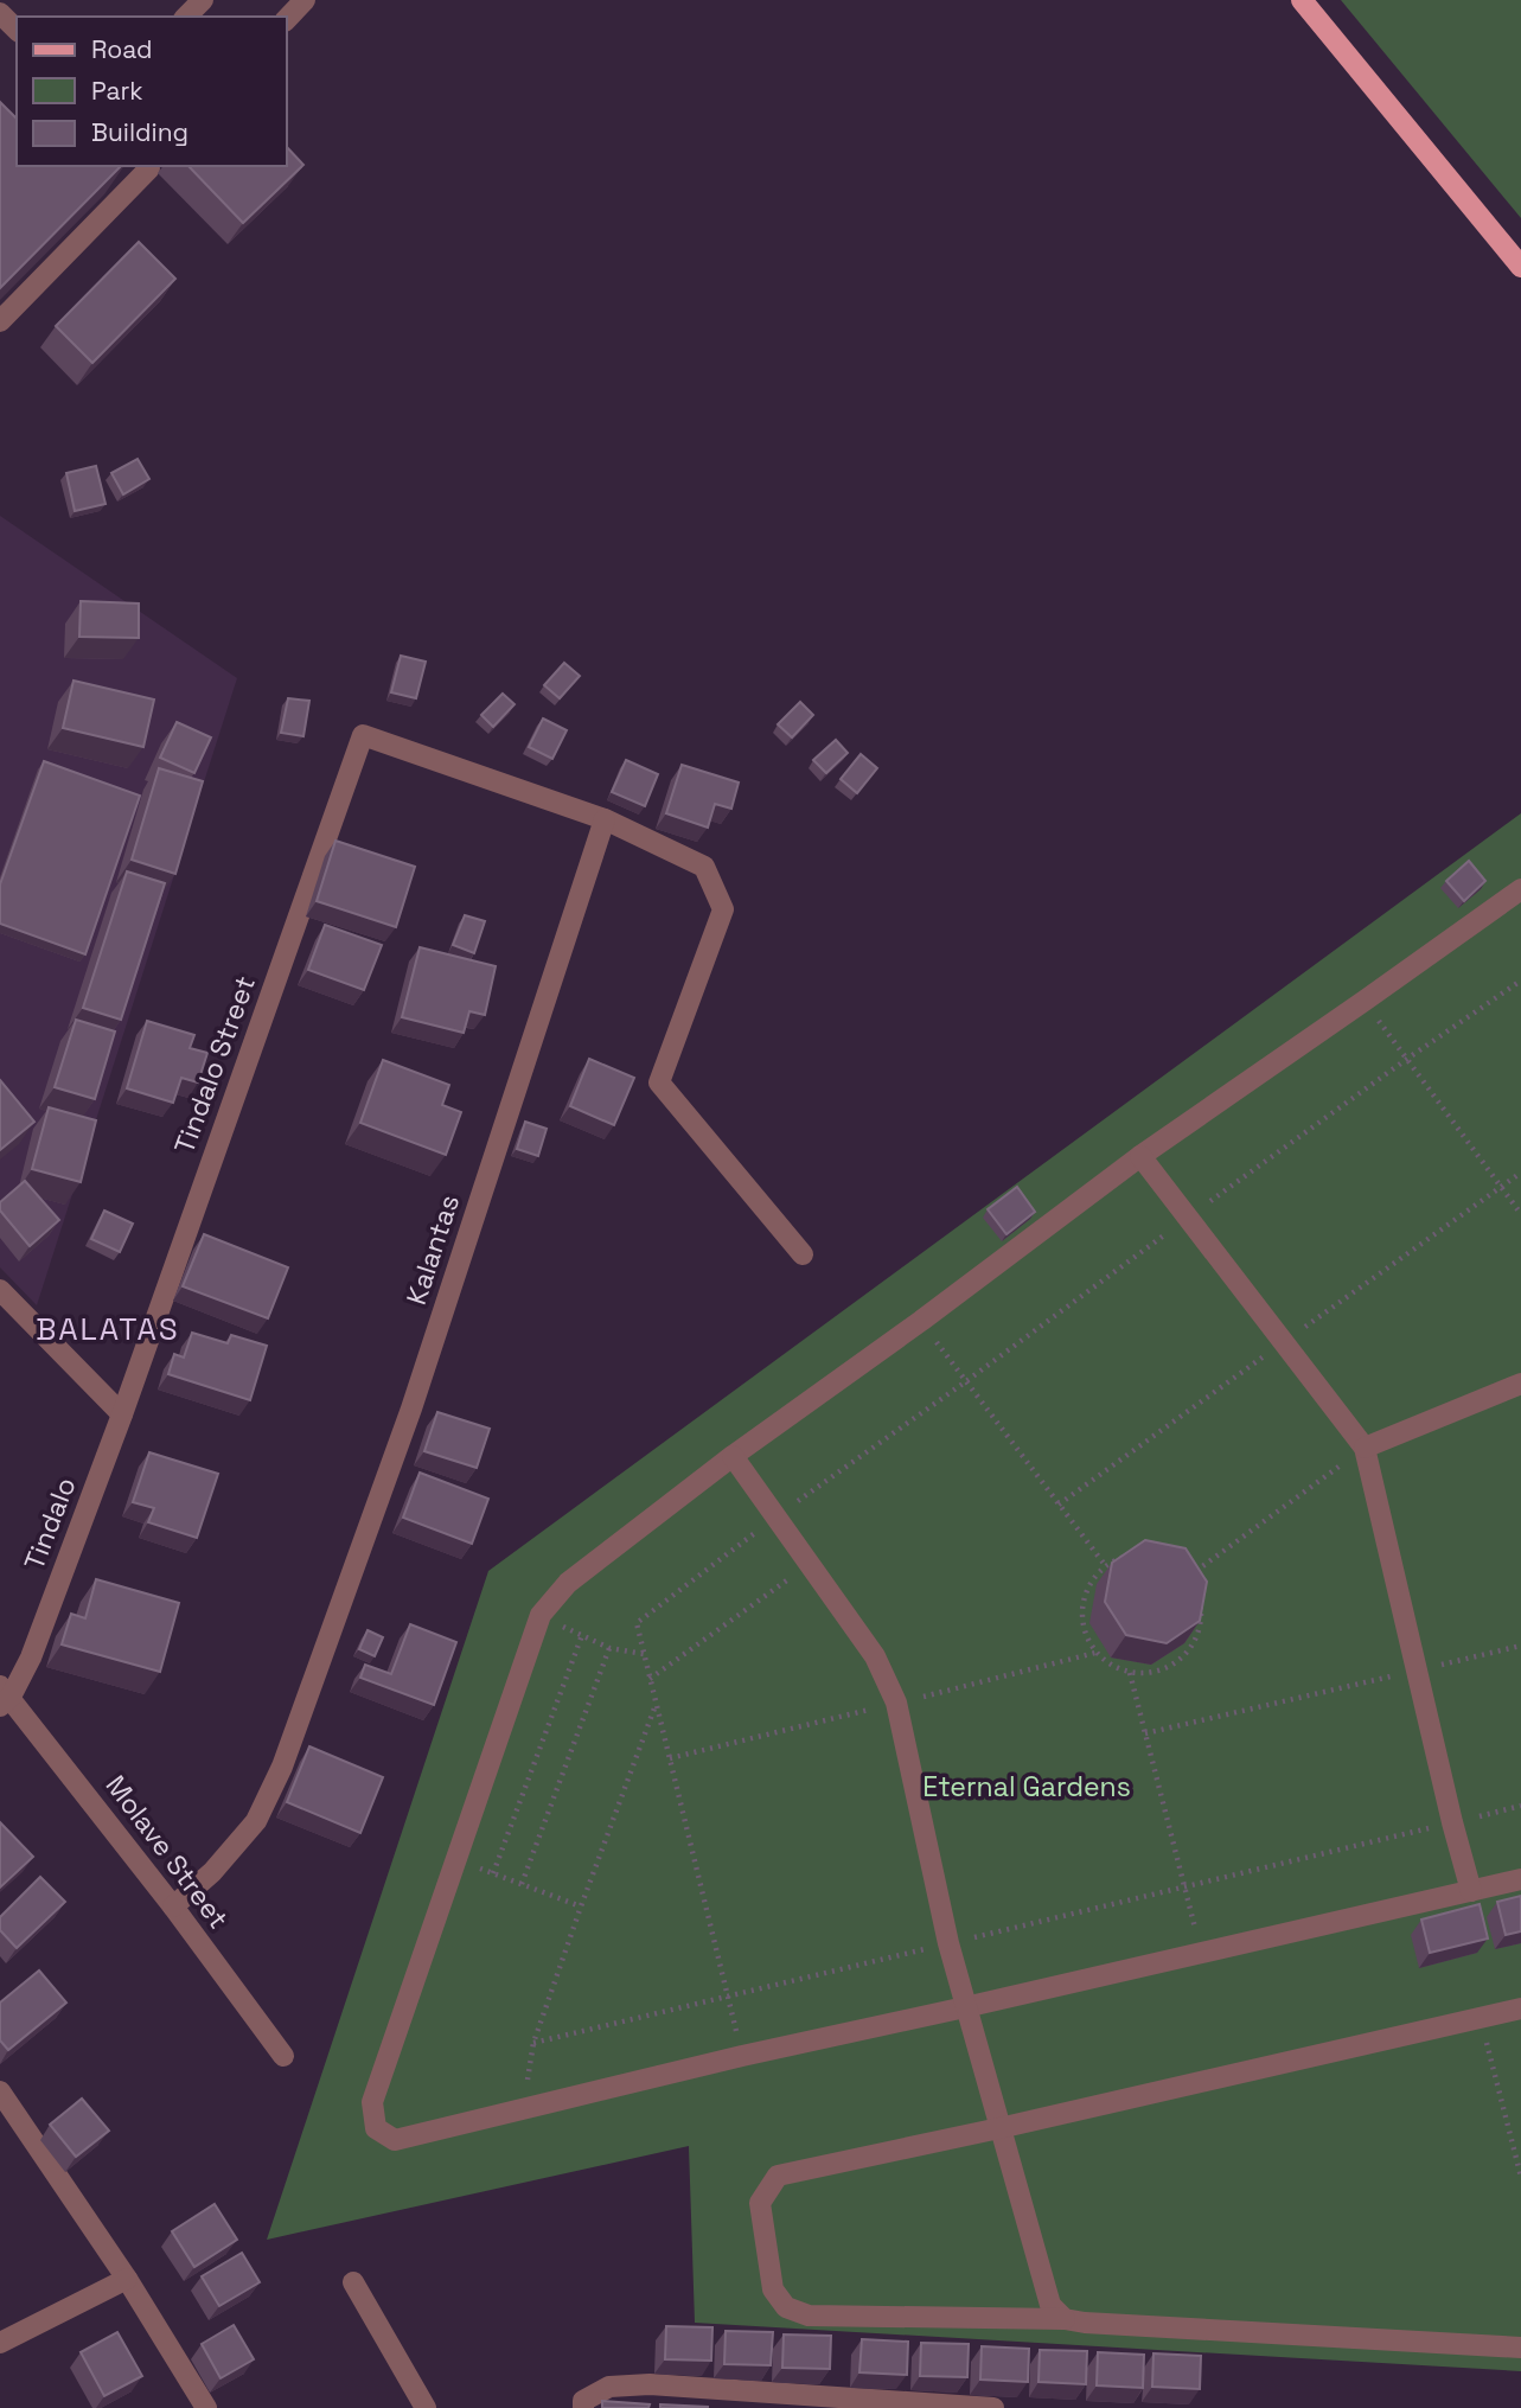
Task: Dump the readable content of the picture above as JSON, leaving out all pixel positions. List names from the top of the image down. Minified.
{"streets":{"street":["Tindalo Street","Kalantas","Tindalo","Molave Street"]},"crossings":[["Tindalo Street","Kalantas"],["Tindalo Street","Tindalo"],["Kalantas","Molave Street"],["Tindalo","Molave Street"]],"districts":["BALATAS"],"parks":["Eternal Gardens"],"legend":["Road","Park","Building"]}
